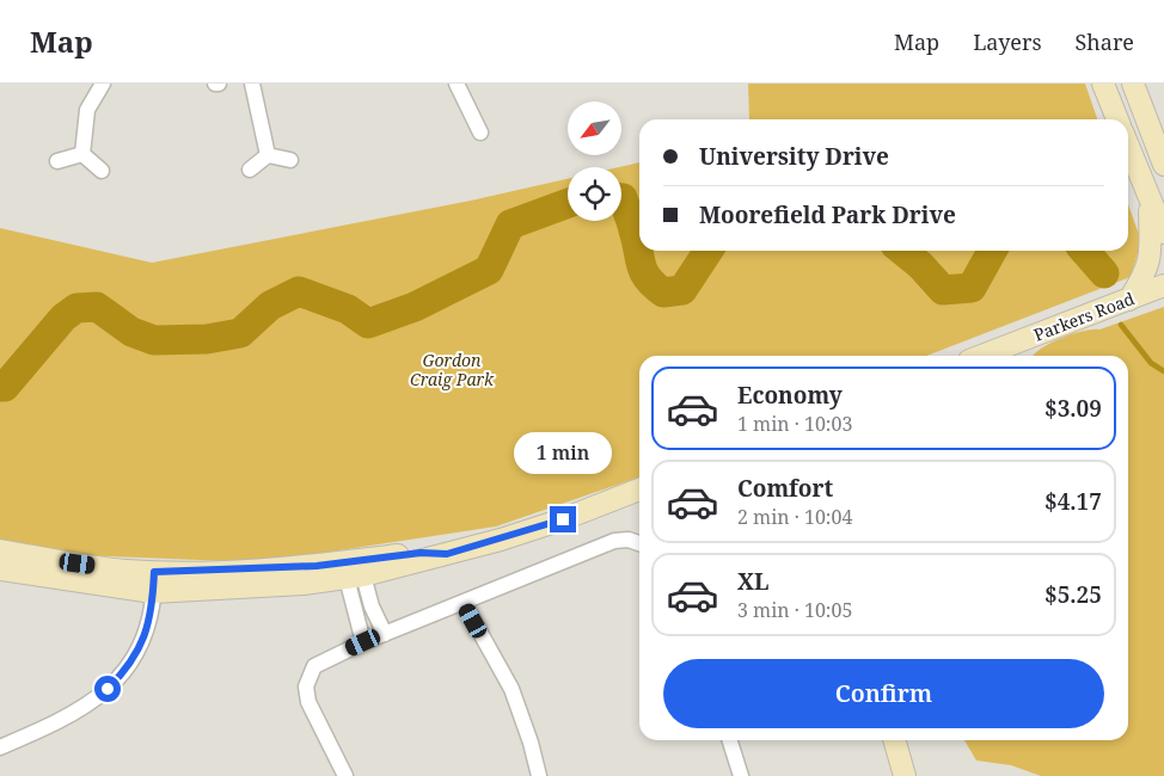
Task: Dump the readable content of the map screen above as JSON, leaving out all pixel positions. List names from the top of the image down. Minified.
{"streets":{"main road":["Parkers Road"]},"parks":["Gordon Craig Park"],"north":"bottom left","page":{"header":"Map","nav":["Map","Layers","Share"],"banner":["University Drive","Moorefield Park Drive"],"list":[{"name":"Economy","note":"1 min · 10:03","value":"$3.09"},{"name":"Comfort","note":"2 min · 10:04","value":"$4.17"},{"name":"XL","note":"3 min · 10:05","value":"$5.25"}],"bubble":"1 min","buttons":"Confirm"}}
